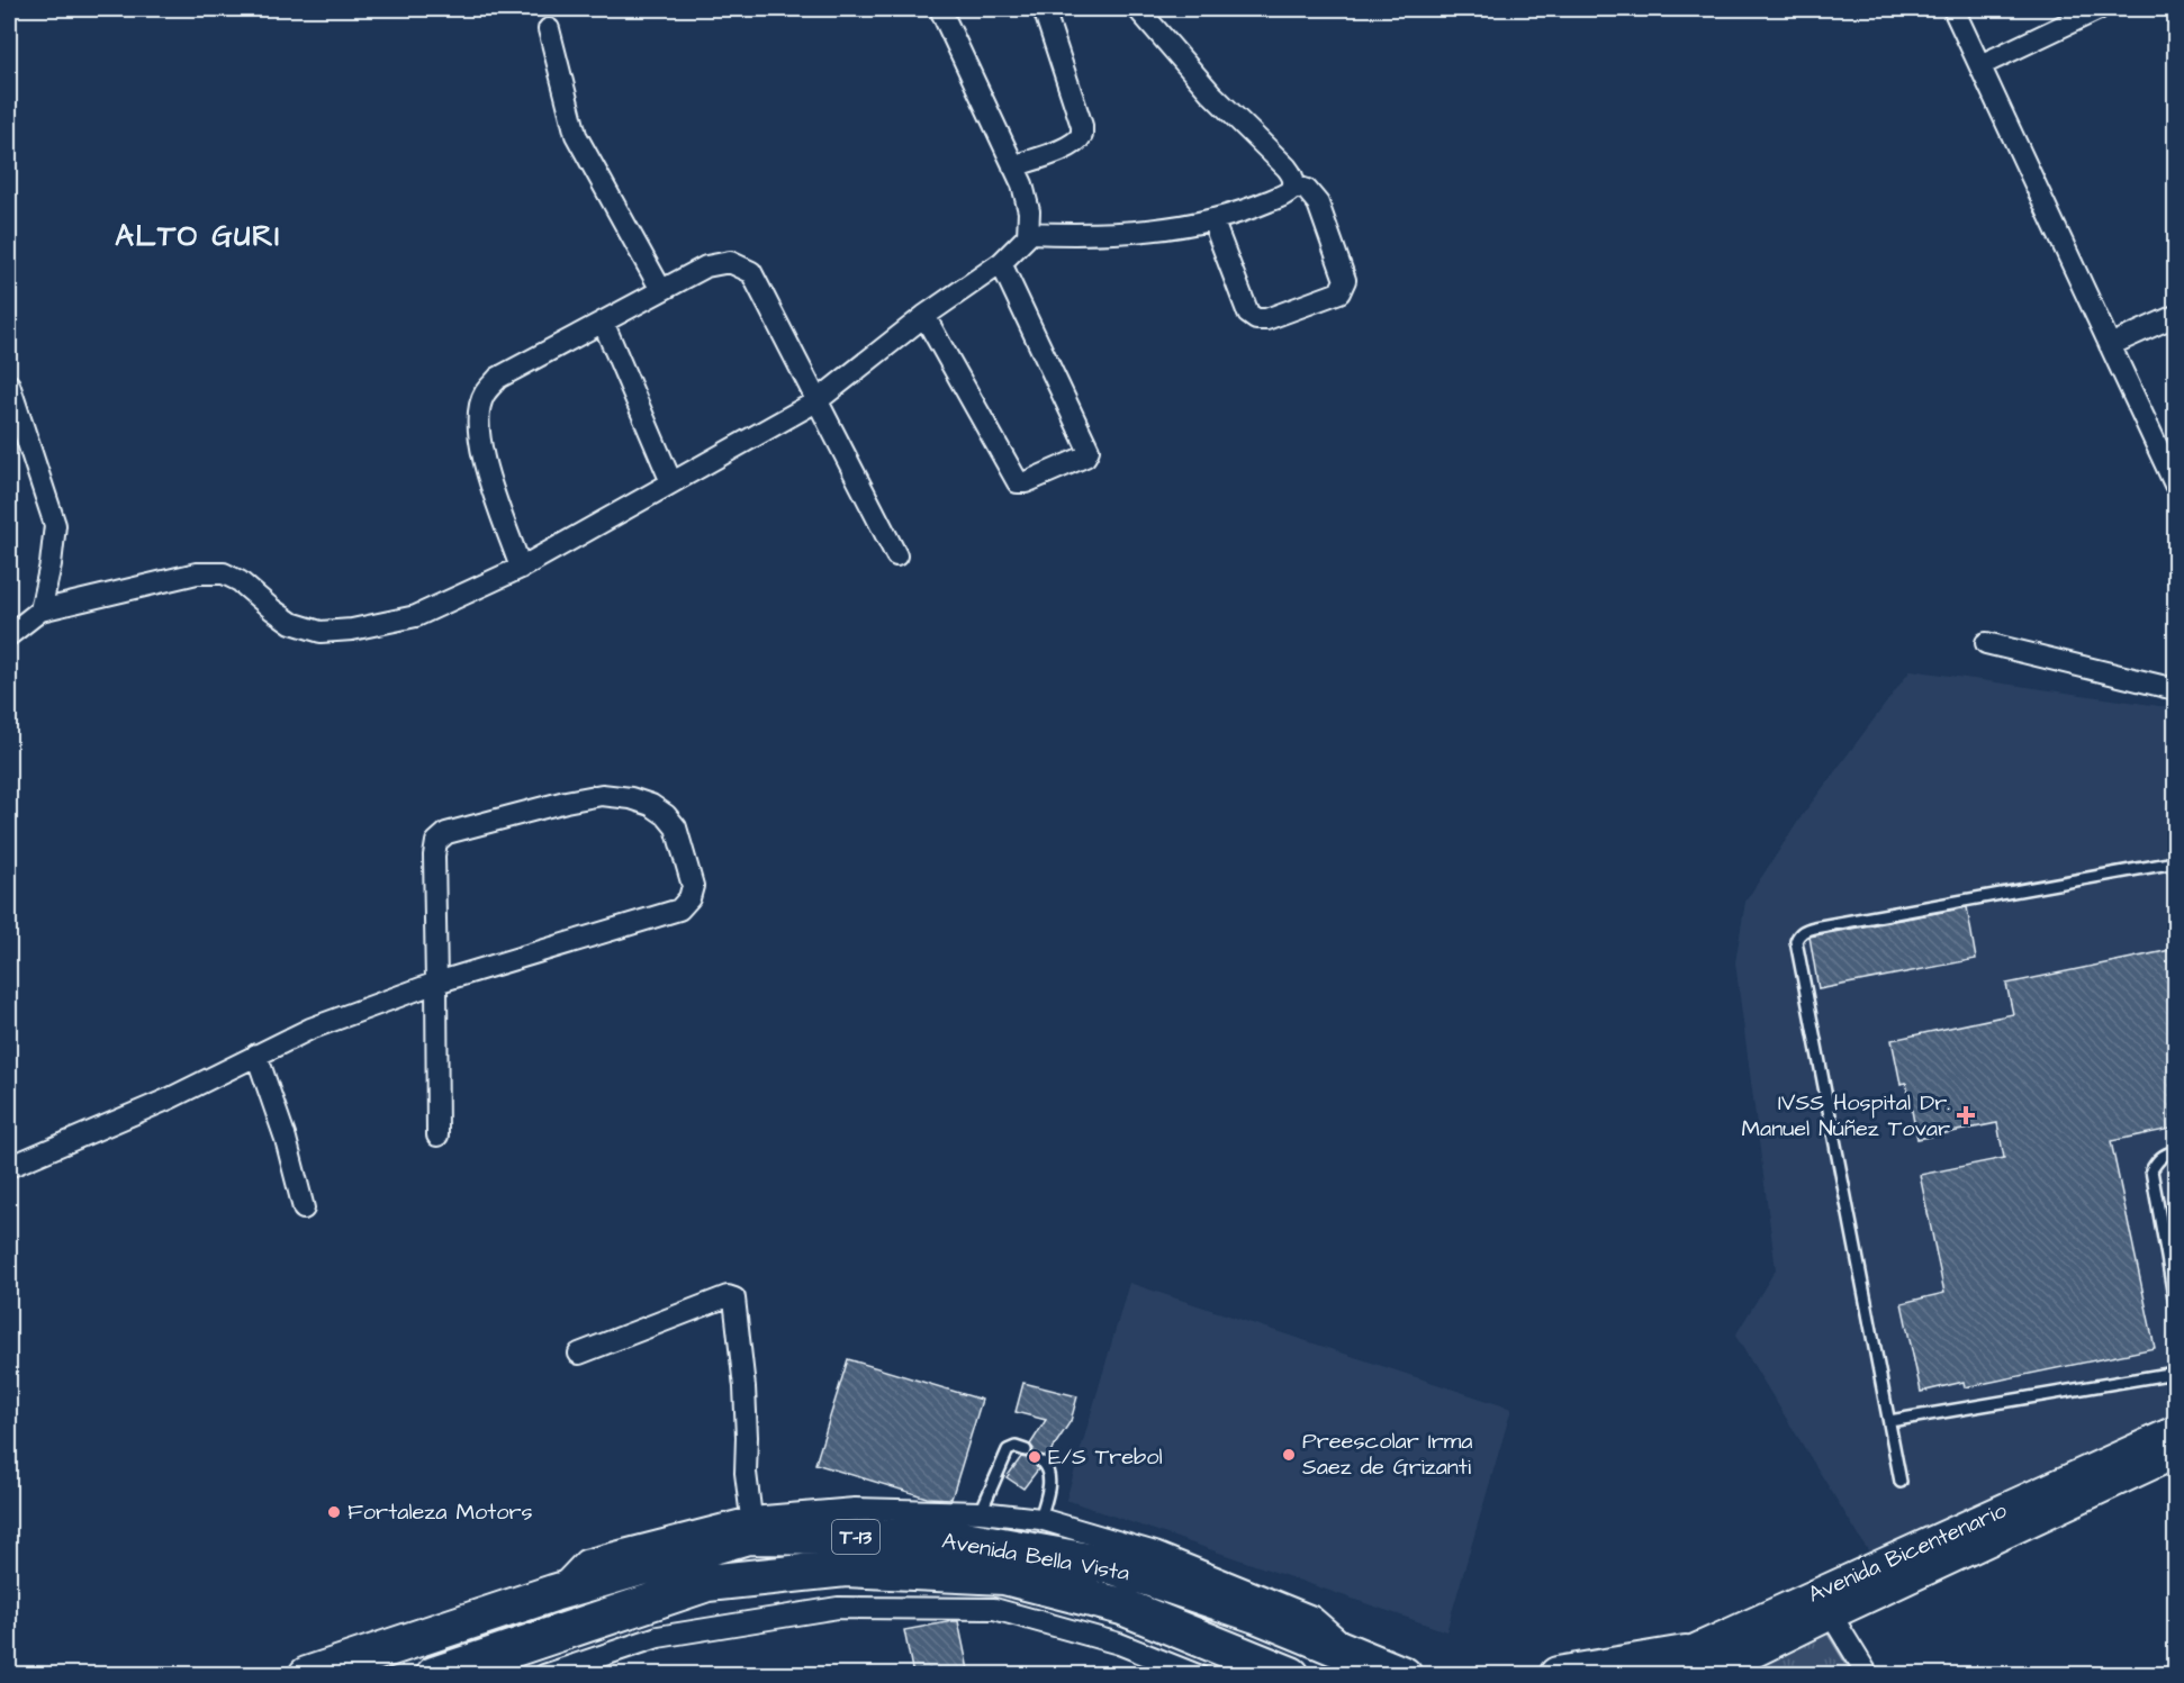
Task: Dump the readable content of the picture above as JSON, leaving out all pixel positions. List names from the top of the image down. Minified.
{"streets":{"highway":["T-13","Avenida Bella Vista"],"street":["Avenida Bicentenario"]},"crossings":[["T-13","Avenida Bella Vista"]],"districts":["ALTO GURI"],"places":{"health":["IVSS Hospital Dr. Manuel Núñez Tovar"],"other":["Preescolar Irma Saez de Grizanti","E/S Trebol","Fortaleza Motors"]}}
